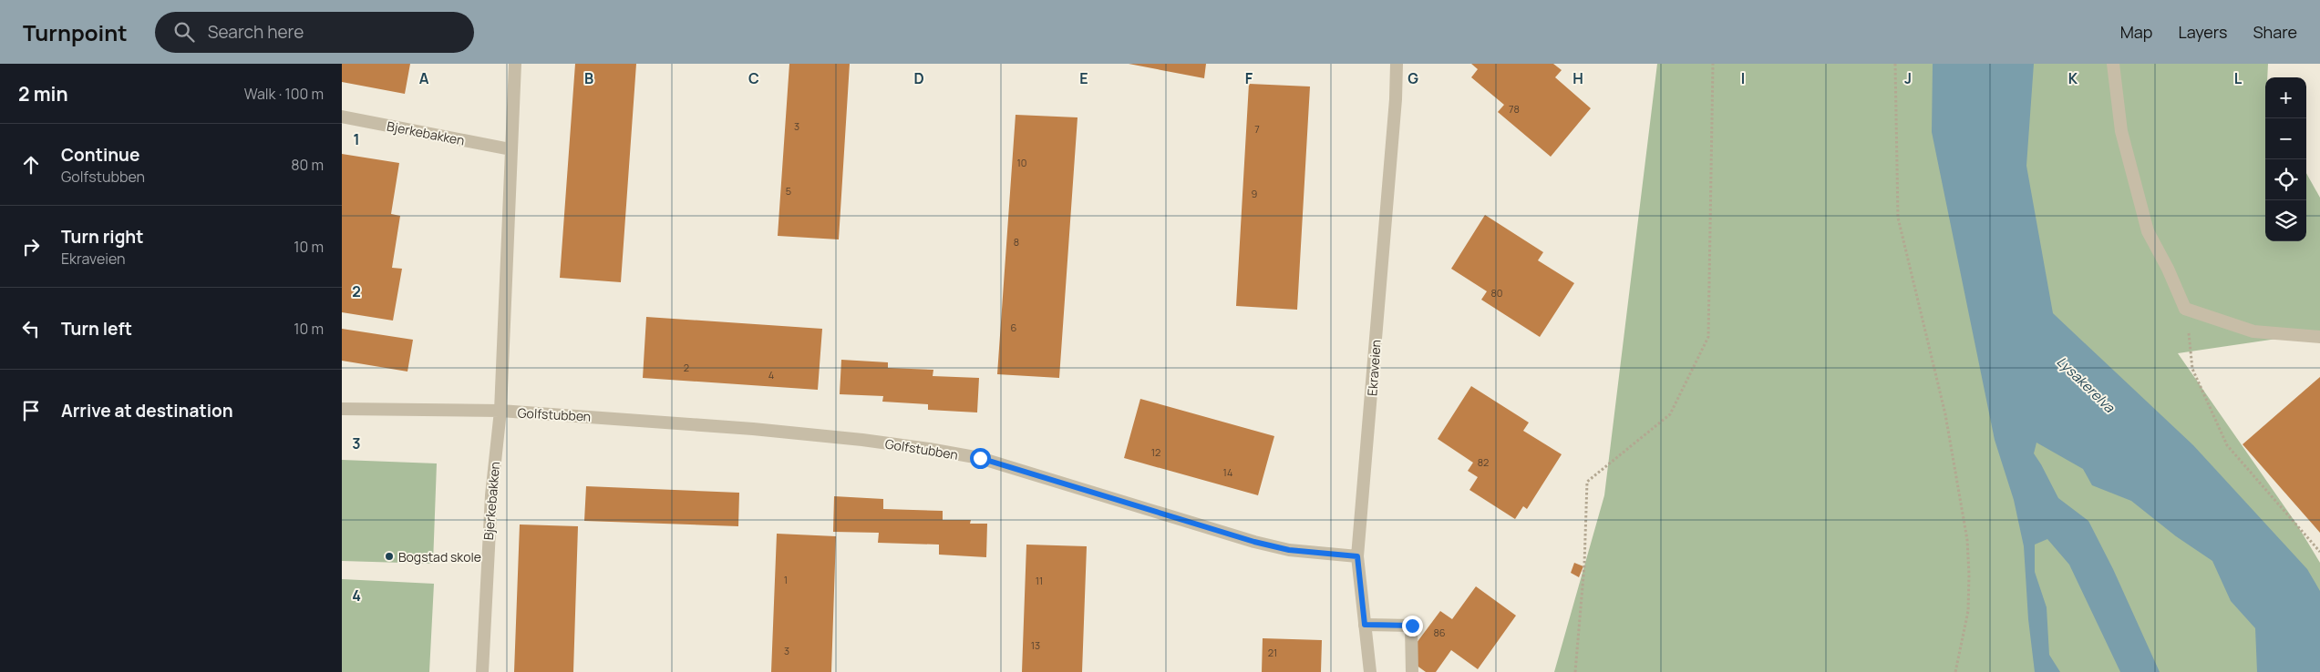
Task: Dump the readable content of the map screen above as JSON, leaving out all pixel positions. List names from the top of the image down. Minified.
{"streets":{"street":["Bjerkebakken","Ekraveien","Golfstubben"]},"crossings":[["Bjerkebakken","Golfstubben"],["Ekraveien","Golfstubben"]],"water":["Lysakerelva"],"places":["Bogstad skole"],"house_numbers":["78","3","7","10","5","9","8","80","6","2","4","12","82","14","1","11","86","13","3","21"],"page":{"header":"Turnpoint","search":"Search here","nav":["Map","Layers","Share"],"heading":["2 min","Walk · 100 m"],"map_buttons":["+","−"],"list":[["Continue","Golfstubben","80 m"],["Turn right","Ekraveien","10 m"],["Turn left","10 m"],"Arrive at destination"]},"grid":{"columns":["A","B","C","D","E","F","G","H","I","J","K","L"],"rows":["1","2","3","4"]}}
